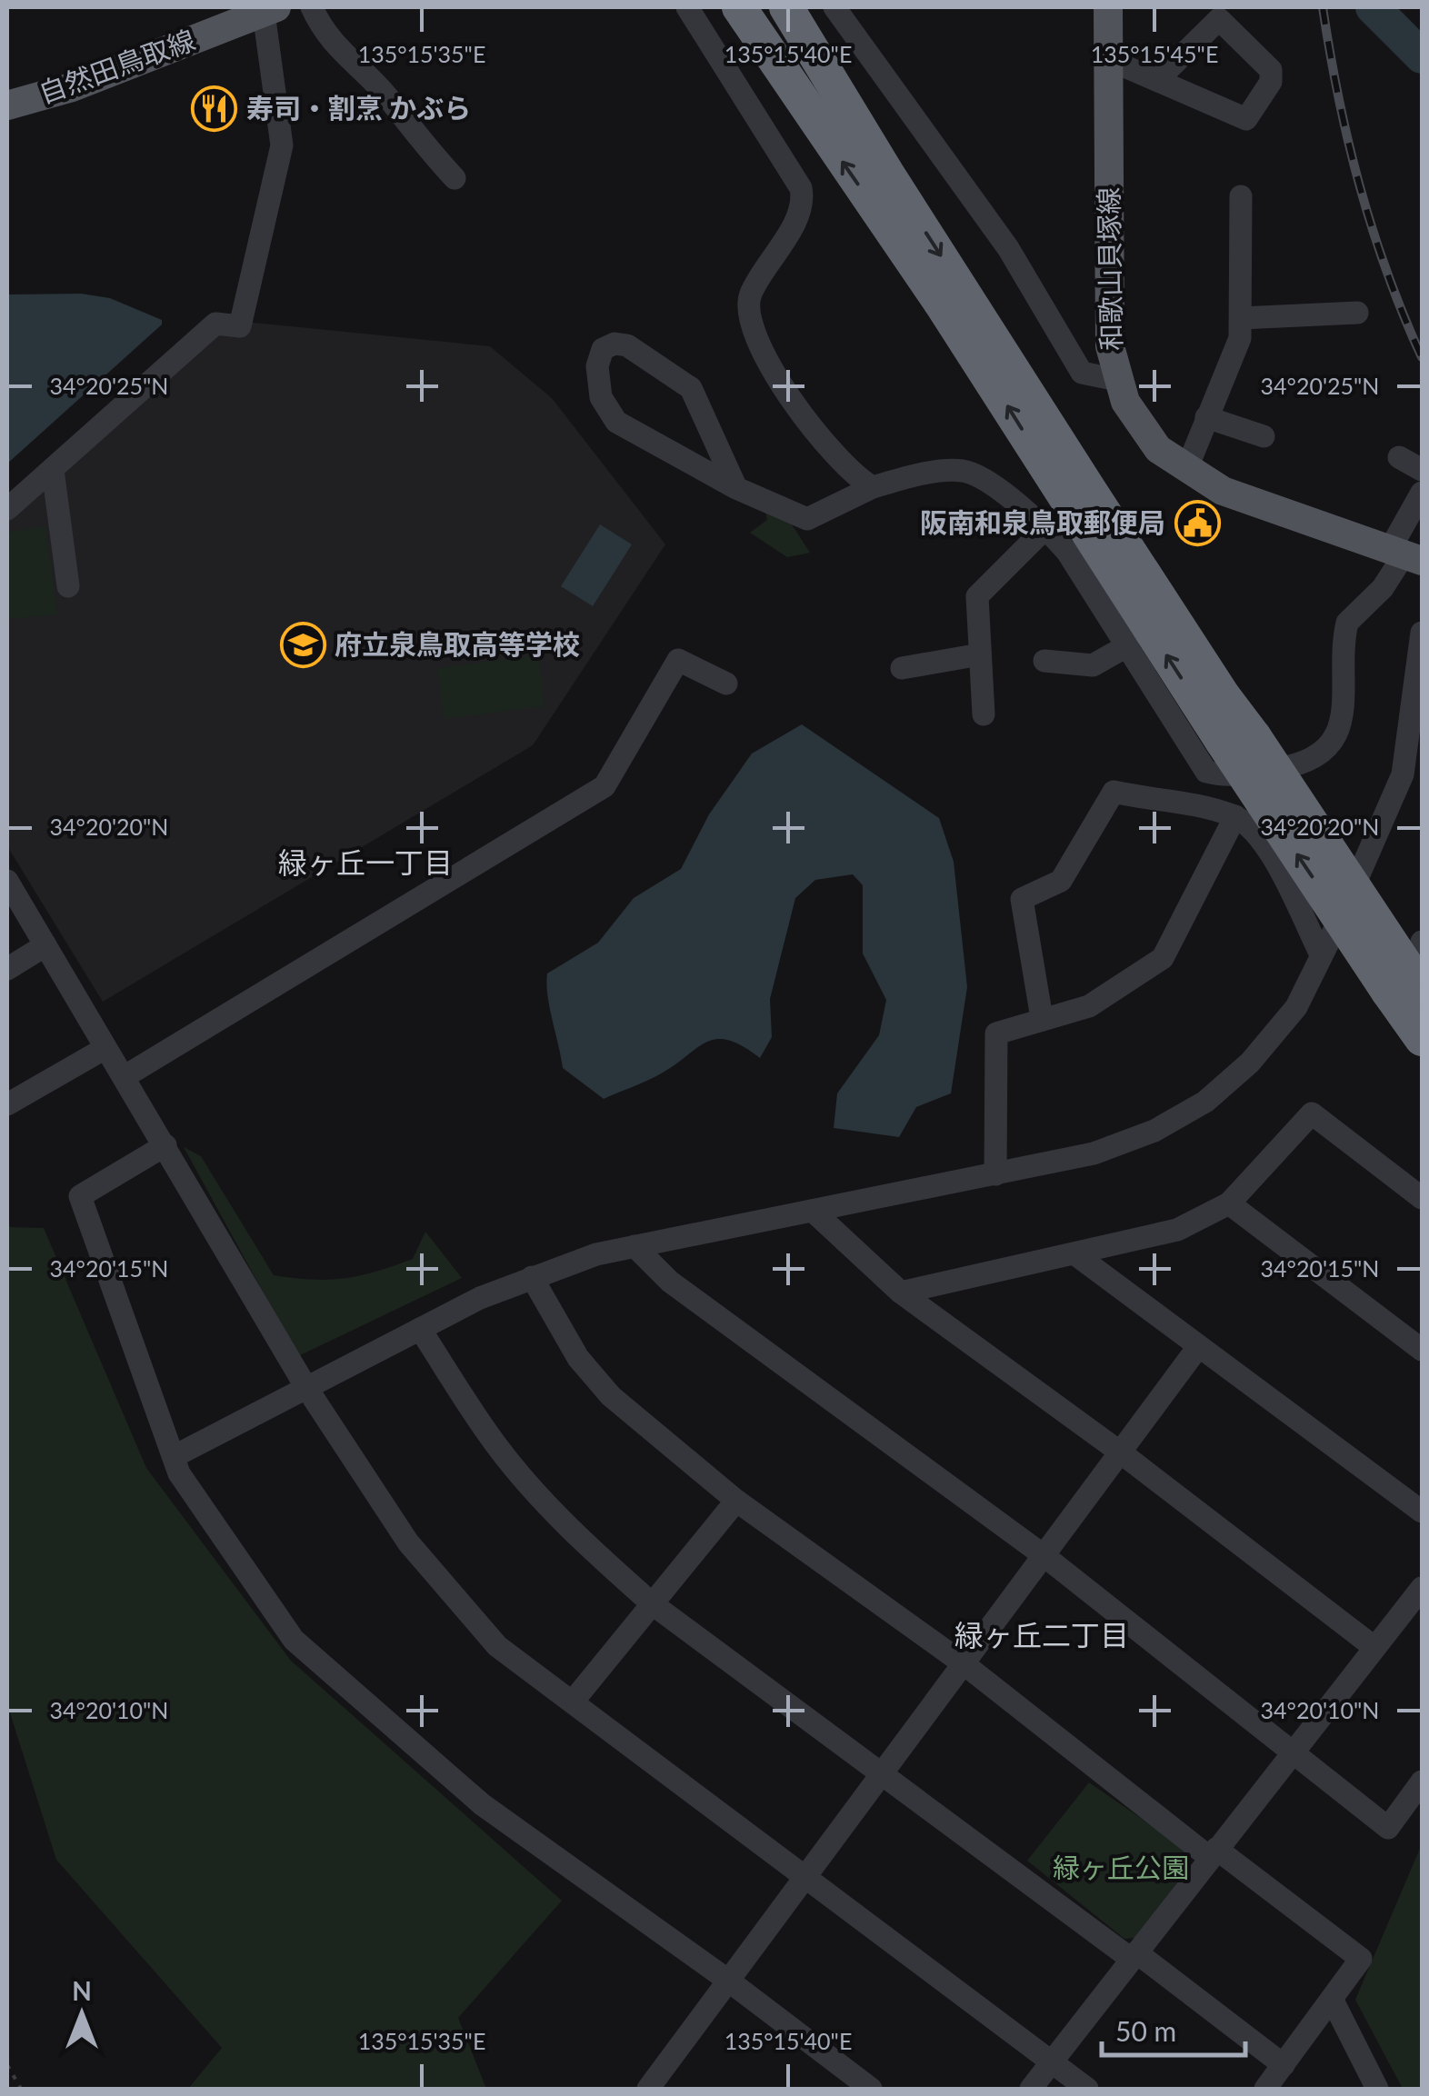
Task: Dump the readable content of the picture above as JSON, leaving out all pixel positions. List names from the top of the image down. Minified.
{"streets":{"main road":["自然田鳥取線","和歌山貝塚線"]},"districts":["緑ヶ丘一丁目","緑ヶ丘二丁目"],"parks":["緑ヶ丘公園"],"places":{"restaurant":["寿司・割烹 かぶら"],"public building":["阪南和泉鳥取郵便局"],"school or university":["府立泉鳥取高等学校"]},"scale_bar":"50 m","north":"top","coordinates":["135°15'35\"E","135°15'40\"E","135°15'45\"E","34°20'25\"N","34°20'20\"N","34°20'15\"N","34°20'10\"N"]}
